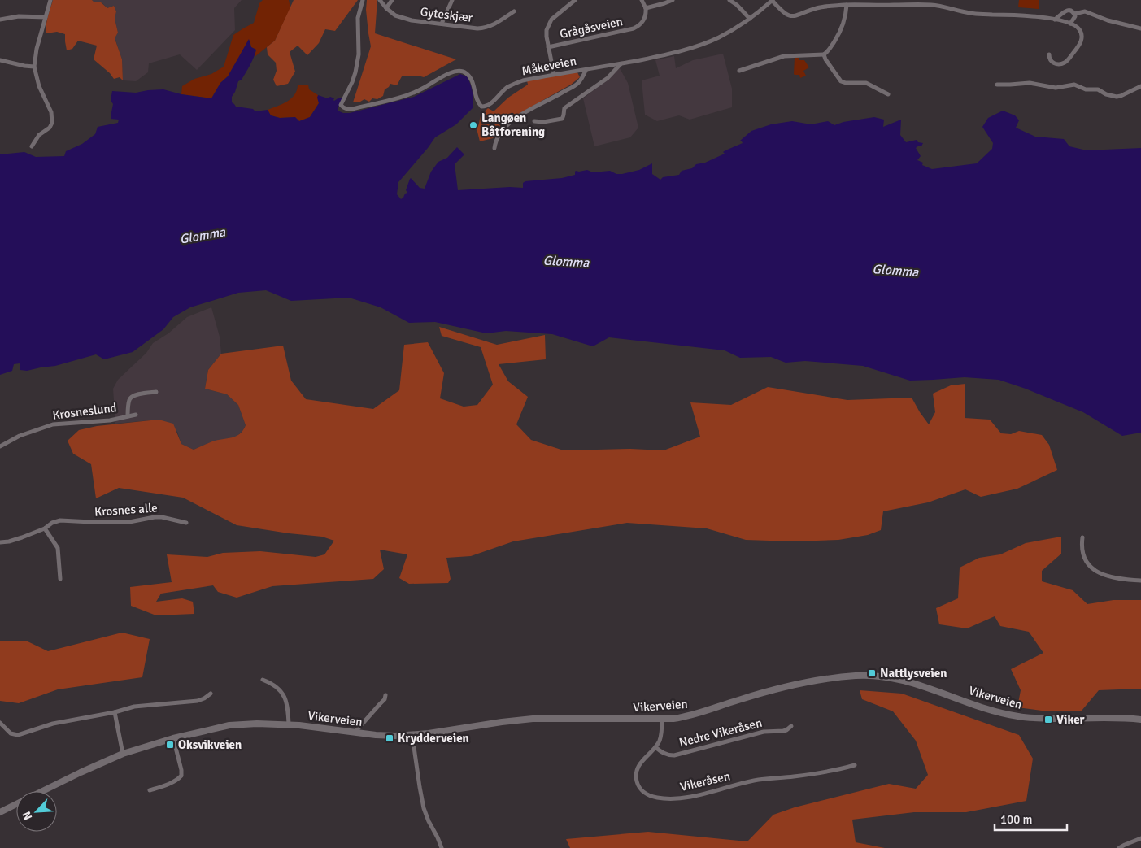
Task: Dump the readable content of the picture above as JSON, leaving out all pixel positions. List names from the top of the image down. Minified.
{"streets":{"main road":["Vikerveien"],"street":["Gyteskjær","Grågåsveien","Måkeveien","Krosneslund","Krosnes alle","Nedre Vikeråsen","Vikeråsen"]},"crossings":[["Vikerveien","Vikeråsen"],["Nedre Vikeråsen","Vikeråsen"]],"water":["Glomma"],"places":{"other":["Langøen Båtforening"],"transit":["Nattlysveien","Viker","Krydderveien","Oksvikveien"]},"scale_bar":"100 m","north":"bottom left"}
